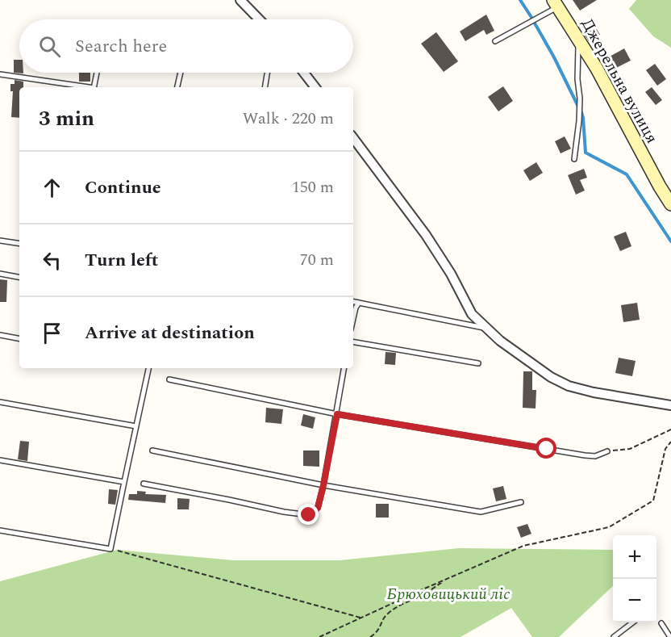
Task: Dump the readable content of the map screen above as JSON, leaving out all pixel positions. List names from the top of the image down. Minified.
{"streets":{"street":["Джерельна вулиця"]},"parks":["Брюховицький ліс"],"page":{"search":"Search here","heading":["3 min","Walk · 220 m"],"list":[["Continue","150 m"],["Turn left","70 m"],"Arrive at destination"],"map_buttons":["+","−"]}}
